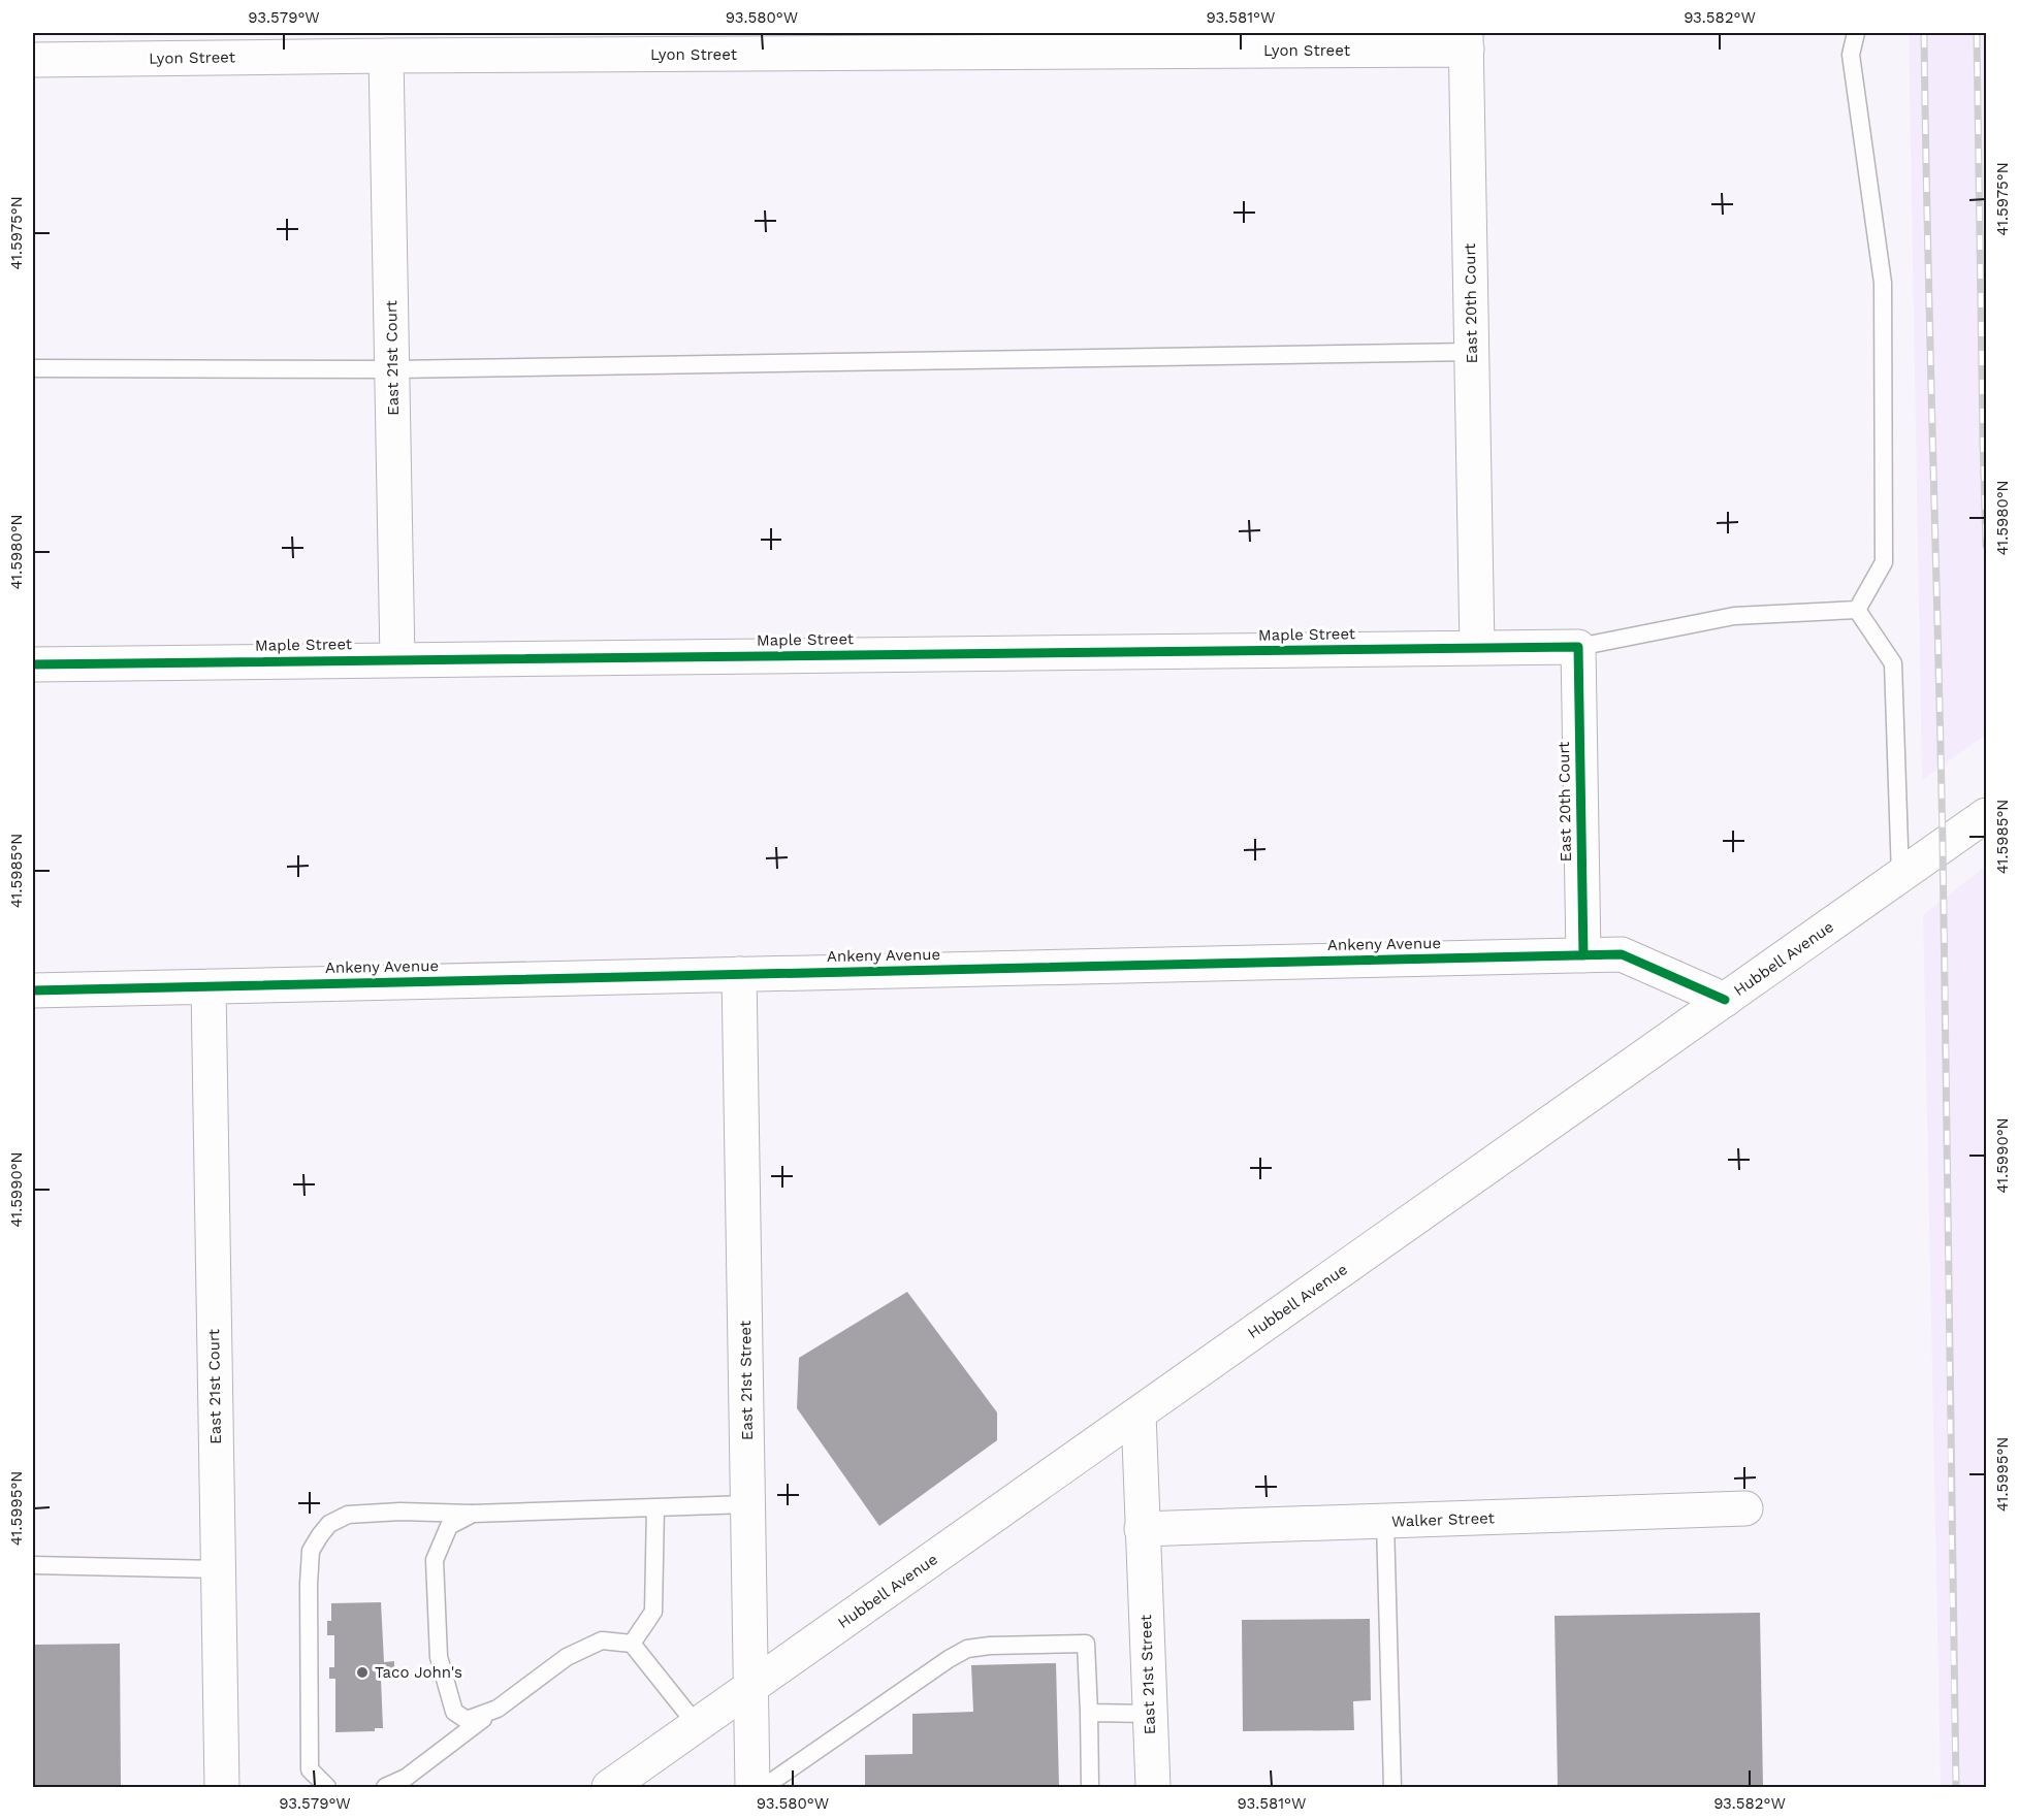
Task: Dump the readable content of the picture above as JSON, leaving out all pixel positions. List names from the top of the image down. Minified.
{"streets":{"street":["Lyon Street","East 20th Court","East 21st Court","Maple Street","Ankeny Avenue","Hubbell Avenue","East 21st Street","Walker Street"]},"crossings":[["Lyon Street","East 20th Court"],["Lyon Street","East 21st Court"],["East 20th Court","Maple Street"],["East 20th Court","Ankeny Avenue"],["East 21st Court","Maple Street"],["East 21st Court","Ankeny Avenue"],["Ankeny Avenue","Hubbell Avenue"],["Ankeny Avenue","East 21st Street"],["Hubbell Avenue","East 21st Street"],["East 21st Street","Walker Street"]],"places":["Taco John's"],"coordinates":["93.579°W","93.580°W","93.581°W","93.582°W","41.5975°N","41.5980°N","41.5985°N","41.5990°N","41.5995°N"]}
